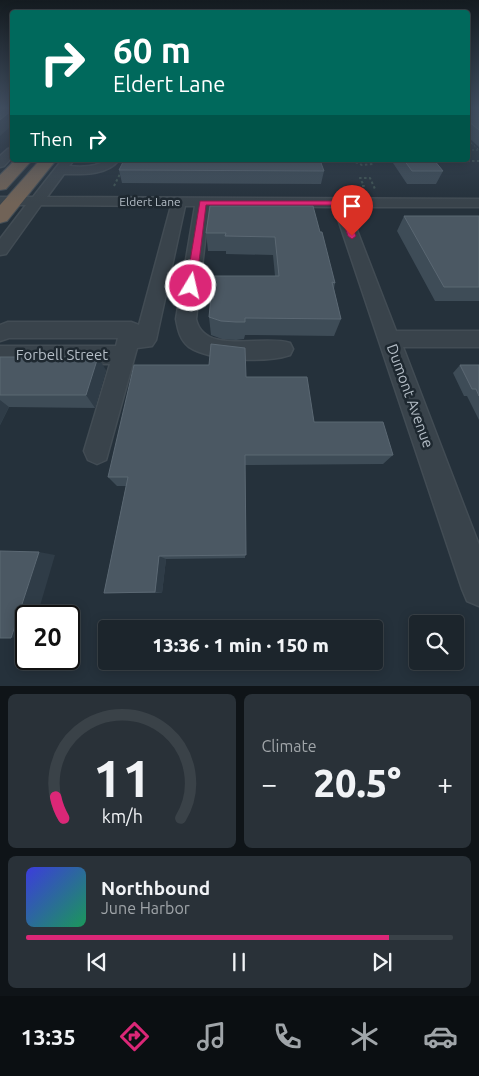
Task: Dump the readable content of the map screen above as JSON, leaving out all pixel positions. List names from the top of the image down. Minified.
{"streets":{"street":["Eldert Lane","Forbell Street","Dumont Avenue"]},"crossings":[["Eldert Lane","Dumont Avenue"]],"page":{"turn":["60 m","Eldert Lane"],"then":"Then","limit":"20","trip":"13:36 · 1 min · 150 m","tile":"Climate","heat":["−","20.5°","+"],"song":["Northbound","June Harbor"],"tabs":"13:35","gauge":["11","km/h"]}}
